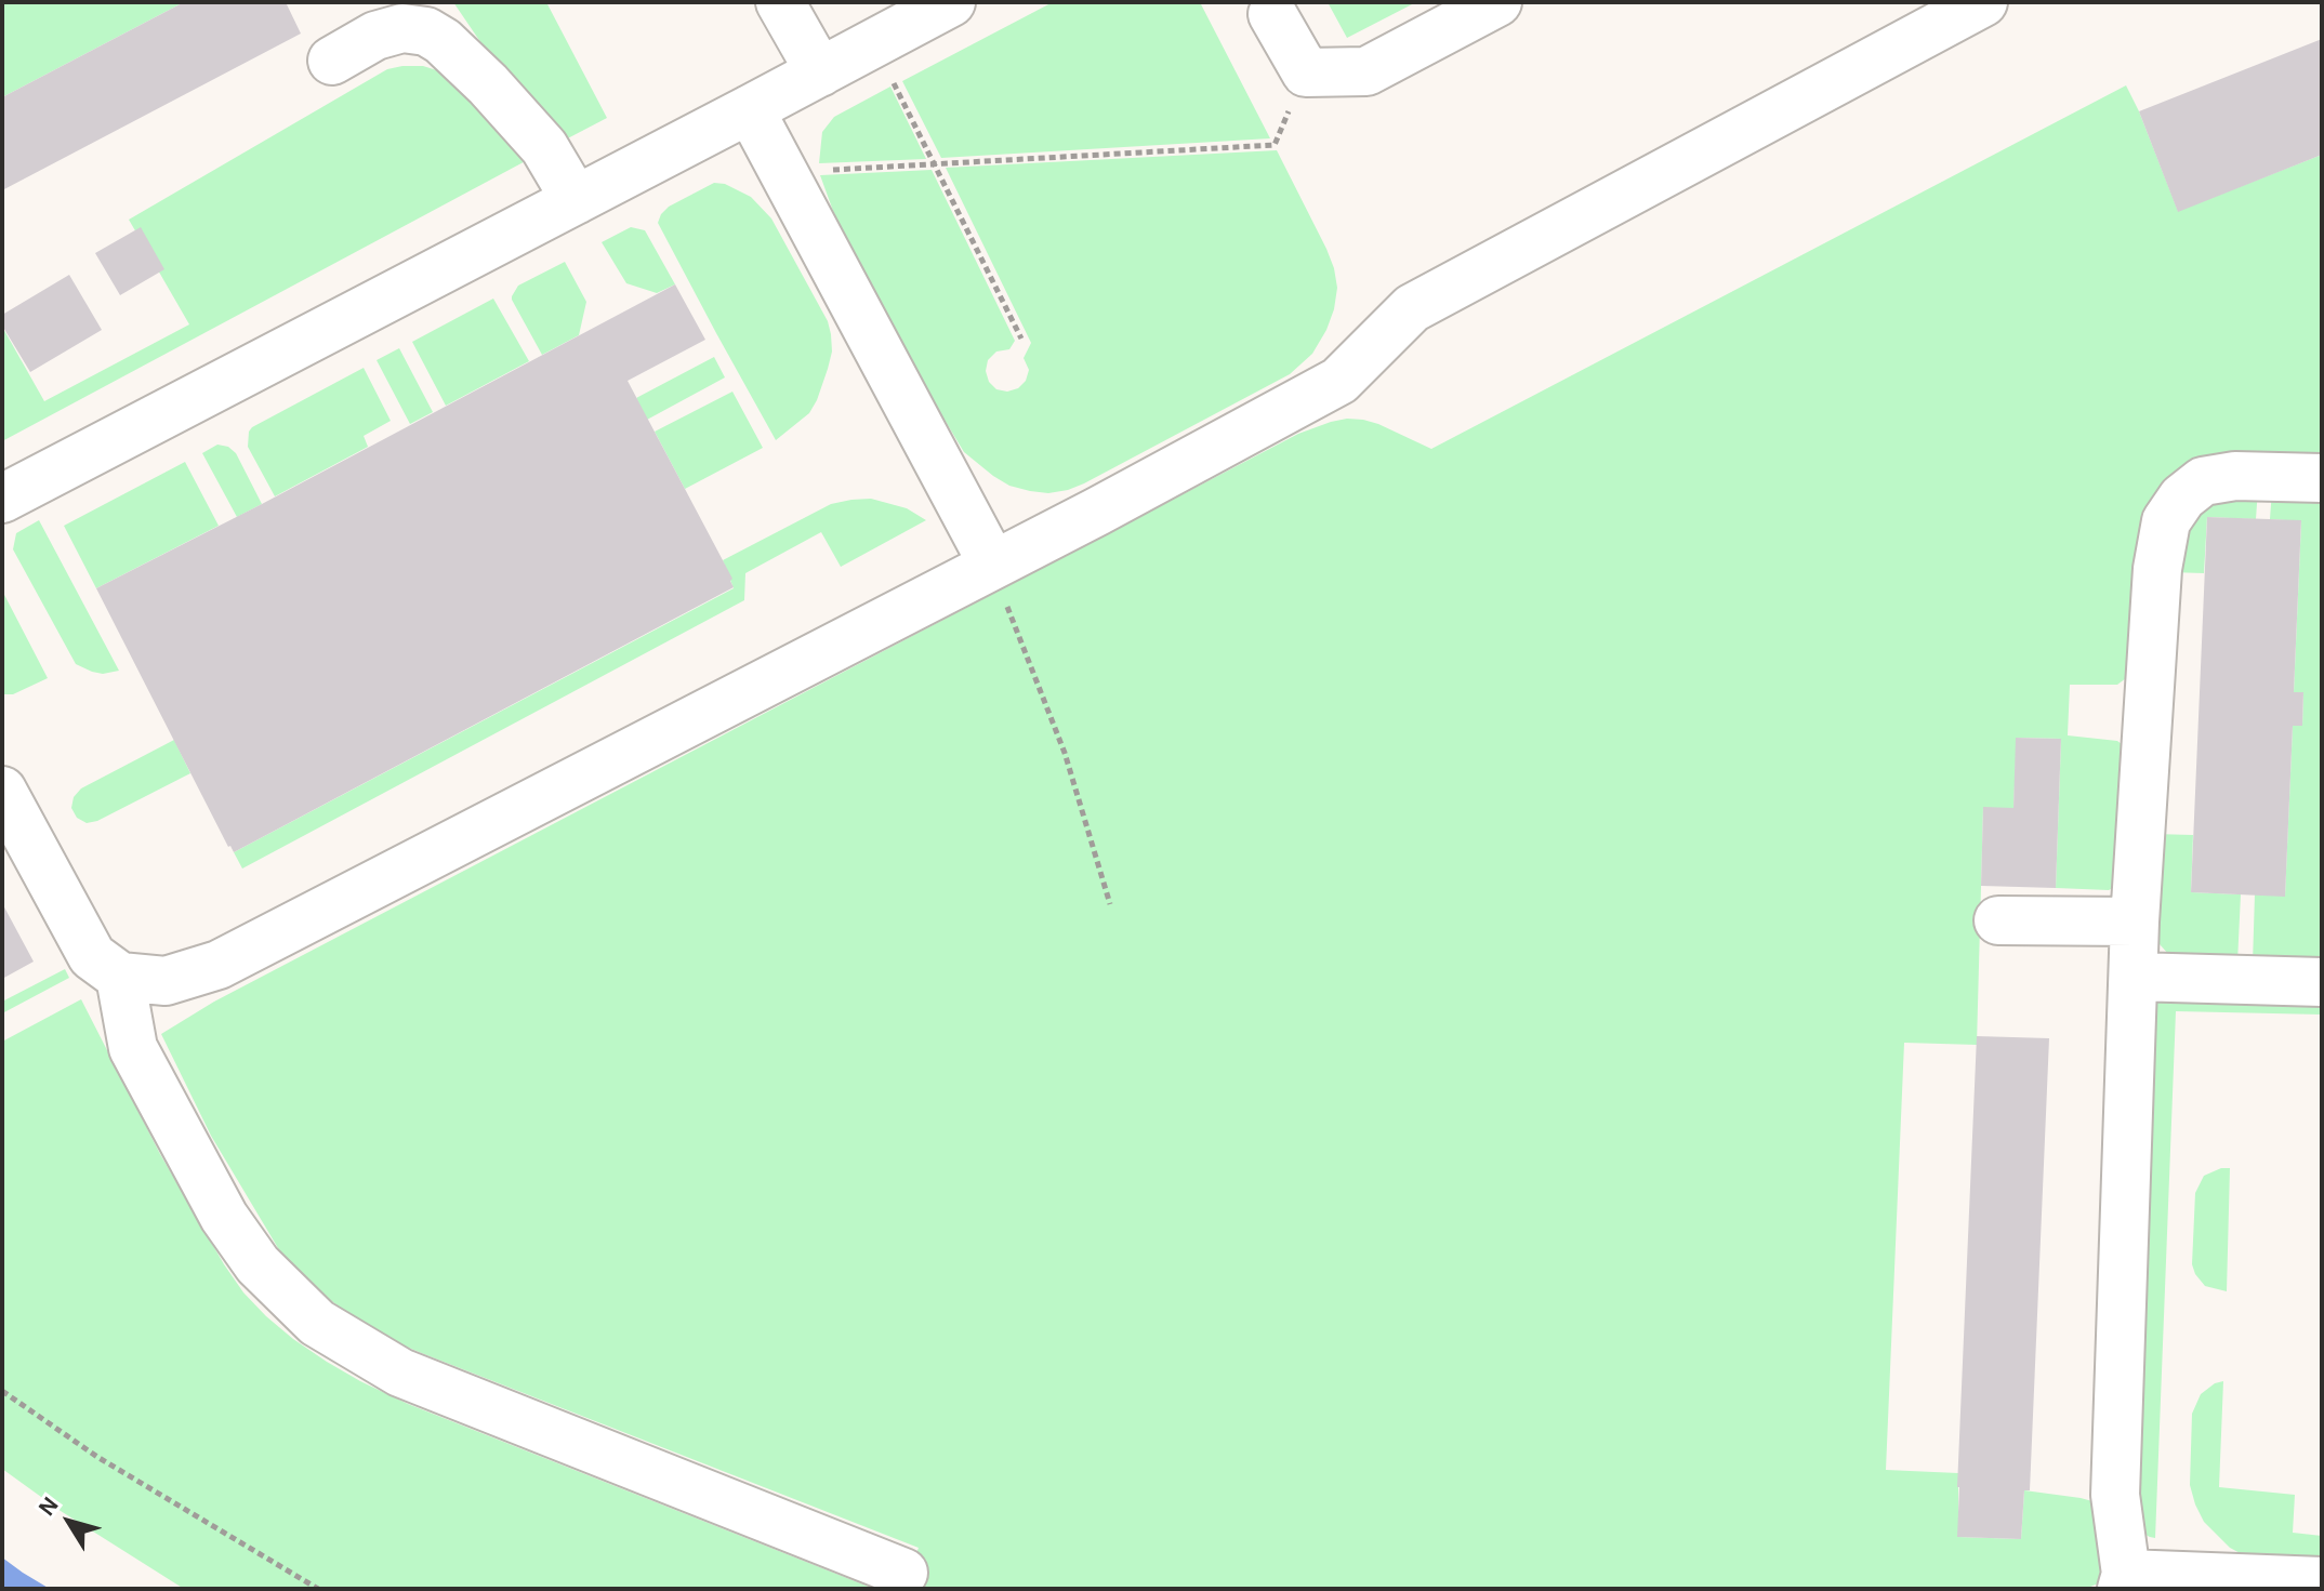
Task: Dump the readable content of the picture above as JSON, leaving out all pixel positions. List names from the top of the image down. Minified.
{"north":"top left"}
